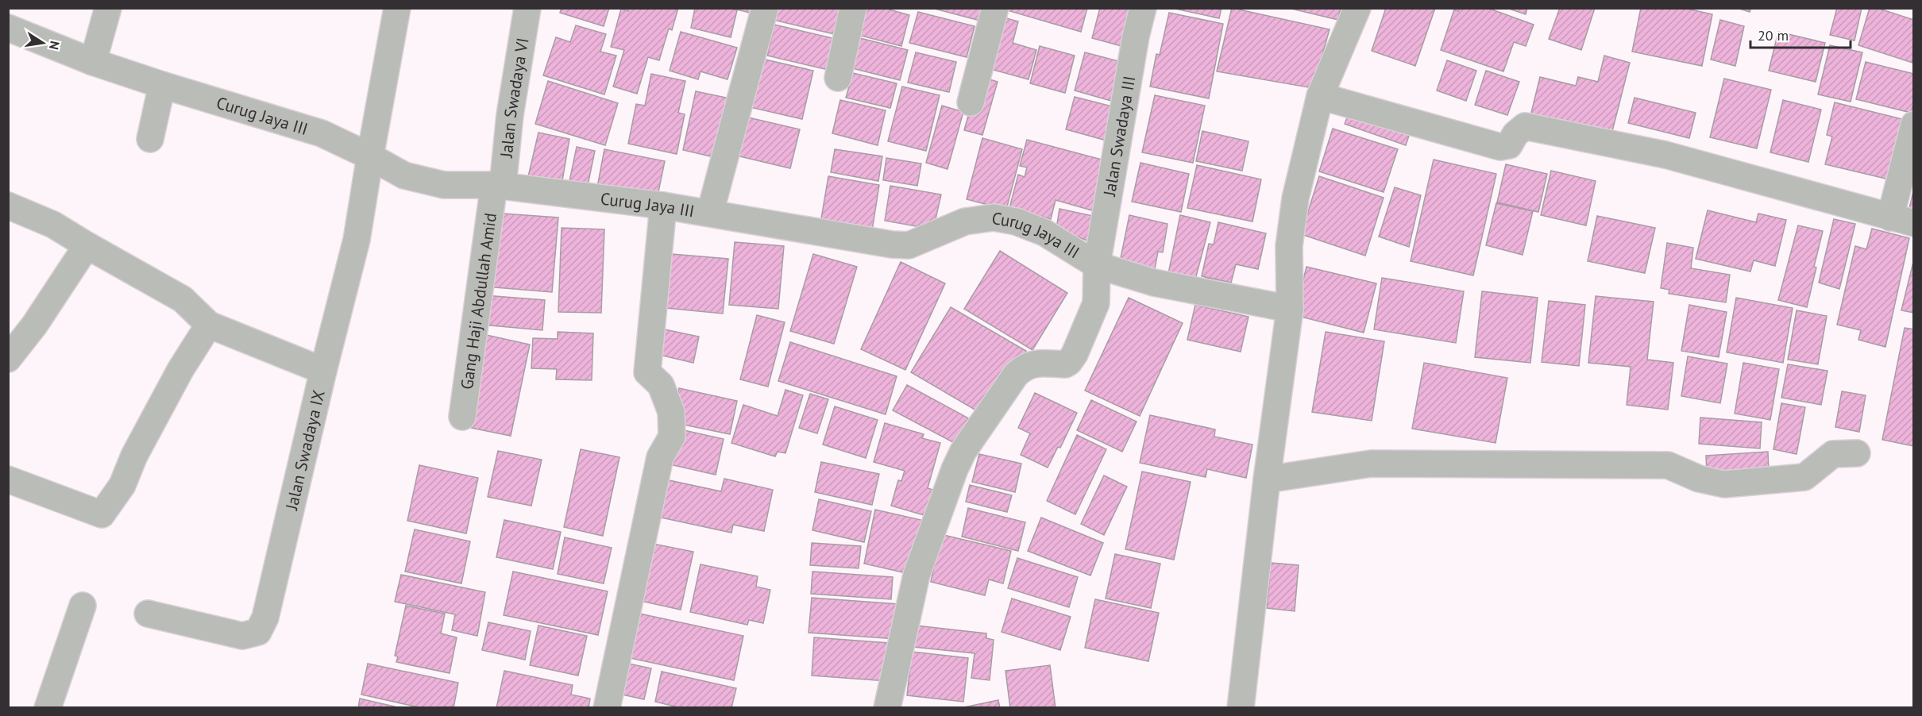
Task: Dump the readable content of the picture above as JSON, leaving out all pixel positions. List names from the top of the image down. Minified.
{"streets":{"street":["Jalan Swadaya VI","Curug Jaya III","Jalan Swadaya III","Gang Haji Abdullah Amid","Jalan Swadaya IX"]},"crossings":[["Jalan Swadaya VI","Curug Jaya III"],["Jalan Swadaya VI","Gang Haji Abdullah Amid"],["Curug Jaya III","Jalan Swadaya III"],["Curug Jaya III","Gang Haji Abdullah Amid"],["Curug Jaya III","Jalan Swadaya IX"]],"scale_bar":"20 m","north":"right"}
